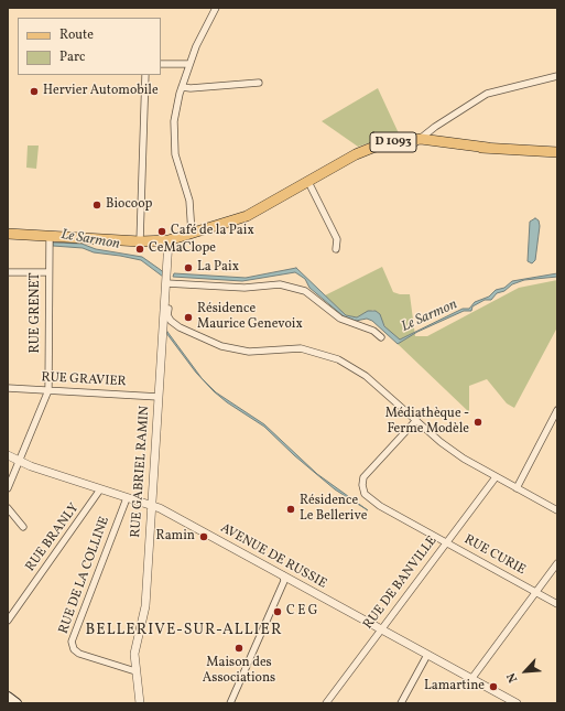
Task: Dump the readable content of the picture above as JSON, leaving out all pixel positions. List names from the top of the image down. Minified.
{"streets":{"main road":["D 1093"],"street":["RUE GRENET","RUE GRAVIER","RUE GABRIEL RAMIN","RUE BRANLY","RUE CURIE","AVENUE DE RUSSIE","RUE DE LA COLLINE","RUE DE BANVILLE"]},"crossings":[["D 1093","RUE GRENET"],["D 1093","RUE GABRIEL RAMIN"],["RUE GRENET","RUE GRAVIER"],["RUE GRAVIER","RUE GABRIEL RAMIN"],["RUE GABRIEL RAMIN","AVENUE DE RUSSIE"],["RUE GABRIEL RAMIN","RUE DE LA COLLINE"],["RUE BRANLY","AVENUE DE RUSSIE"],["RUE CURIE","RUE DE BANVILLE"],["AVENUE DE RUSSIE","RUE DE LA COLLINE"],["AVENUE DE RUSSIE","RUE DE BANVILLE"]],"districts":["BELLERIVE-SUR-ALLIER"],"water":["Le Sarmon"],"places":["Hervier Automobile","Biocoop","Café de la Paix","CeMaClope","La Paix","Résidence Maurice Genevoix","Médiathèque - Ferme Modèle","Résidence Le Bellerive","Ramin","C E G","Maison des Associations","Lamartine"],"legend":["Route","Parc"],"north":"bottom left"}
